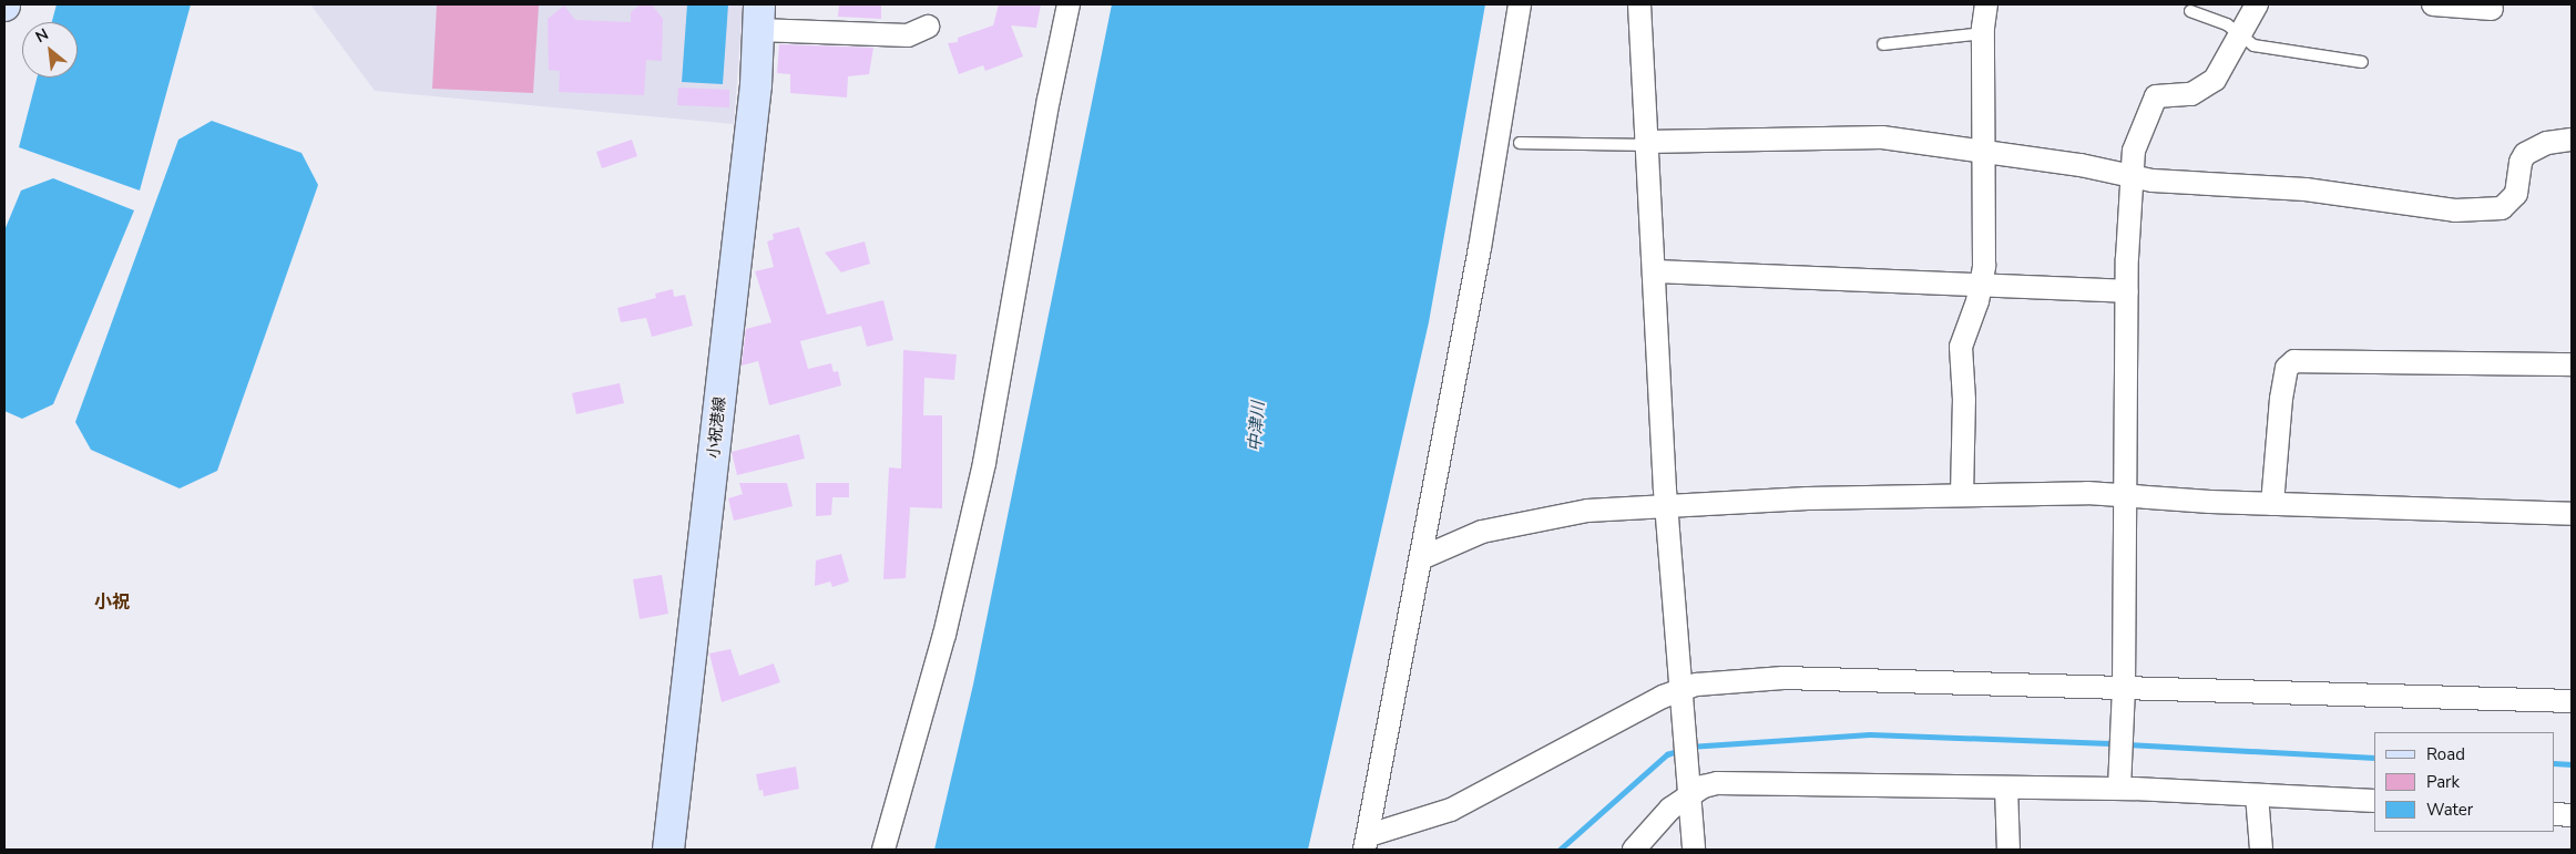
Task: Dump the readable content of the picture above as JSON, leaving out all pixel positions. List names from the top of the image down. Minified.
{"streets":{"main road":["小祝港線"]},"districts":["小祝"],"water":["中津川"],"legend":["Road","Park","Water"],"north":"top left"}
